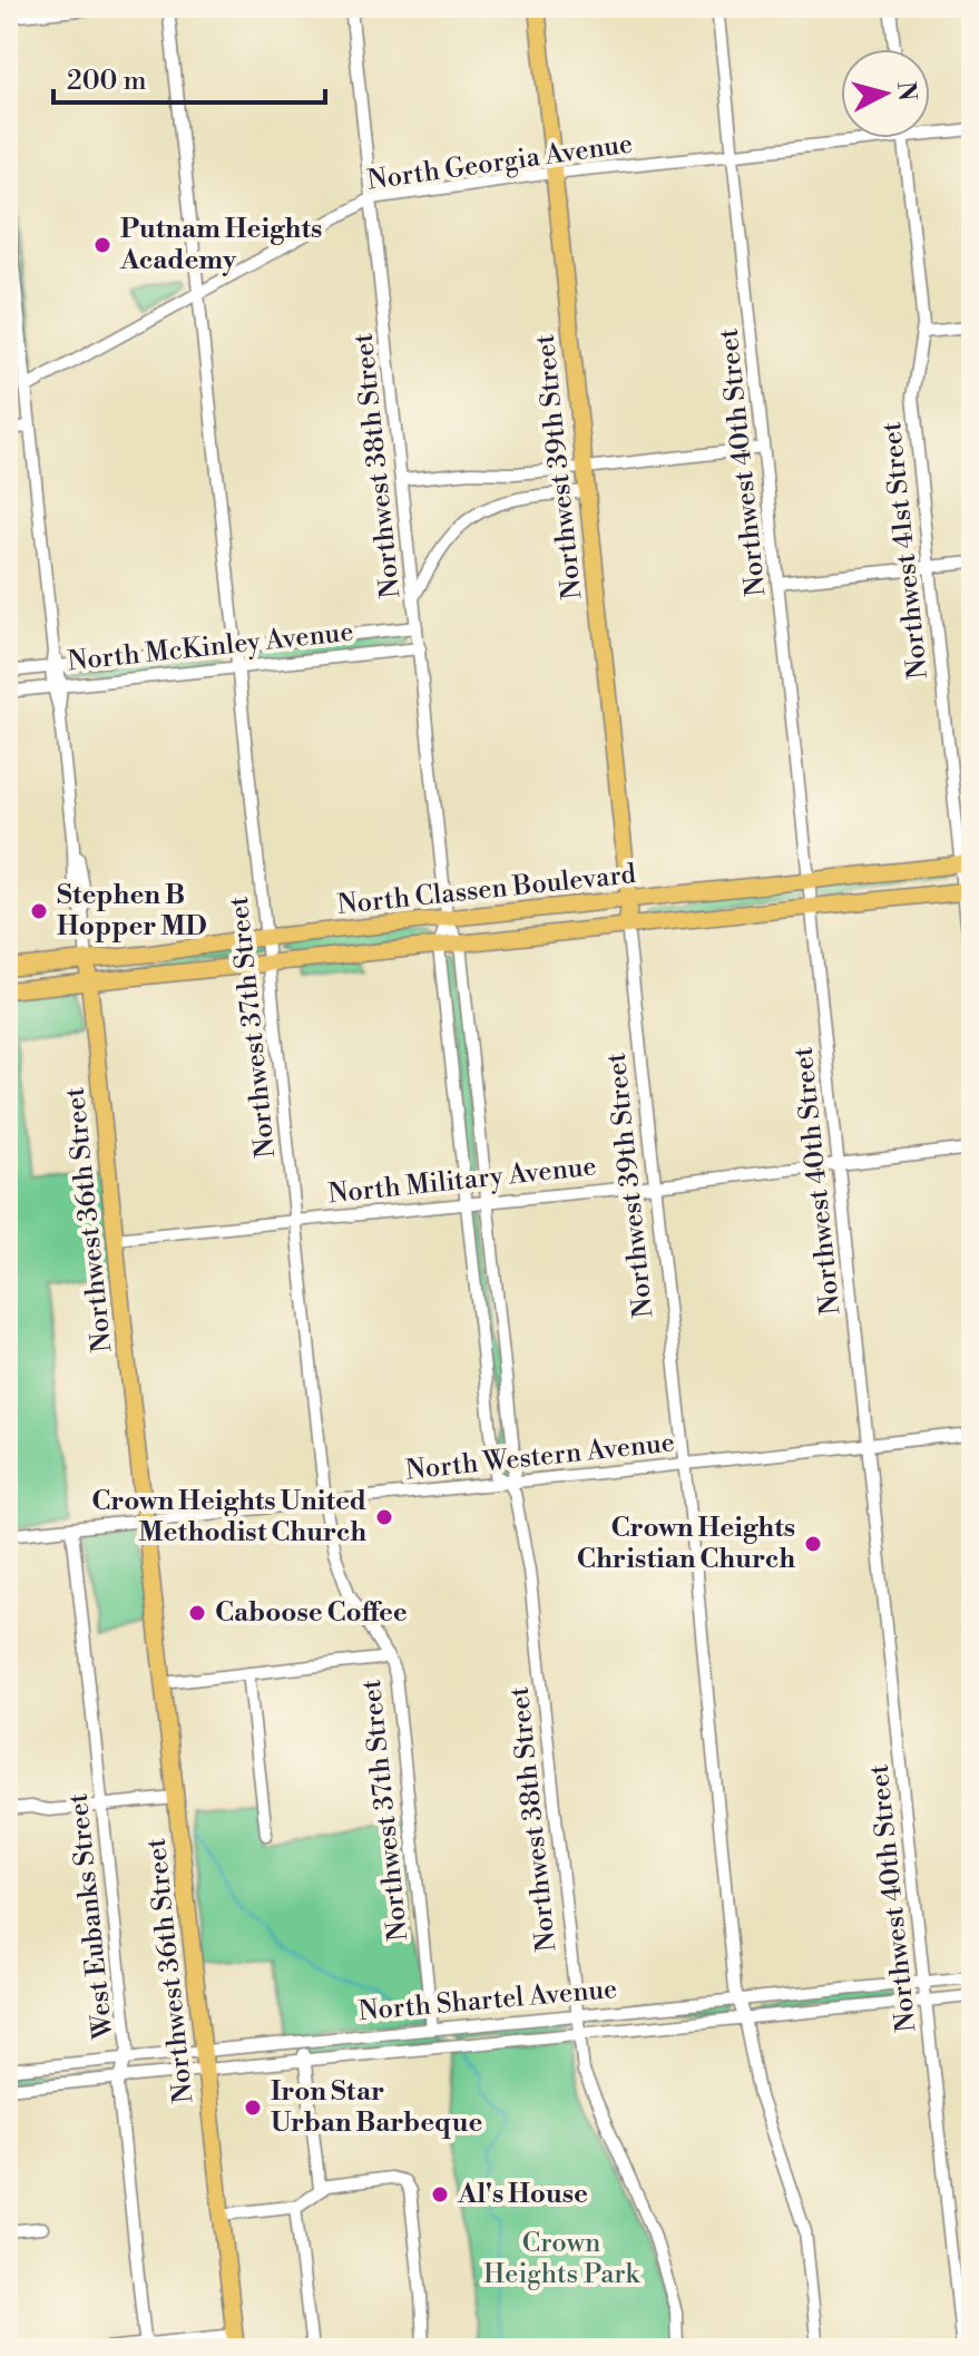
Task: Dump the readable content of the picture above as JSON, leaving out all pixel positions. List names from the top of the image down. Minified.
{"streets":{"main road":["Northwest 39th Street","North Classen Boulevard","Northwest 36th Street"],"street":["North Georgia Avenue","Northwest 40th Street","Northwest 38th Street","Northwest 41st Street","North McKinley Avenue","Northwest 37th Street","North Military Avenue","North Western Avenue","West Eubanks Street","North Shartel Avenue"]},"crossings":[["North Georgia Avenue","Northwest 40th Street"],["North Georgia Avenue","Northwest 38th Street"],["North Georgia Avenue","Northwest 39th Street"],["North Georgia Avenue","Northwest 37th Street"],["North Georgia Avenue","Northwest 36th Street"],["Northwest 40th Street","North Classen Boulevard"],["Northwest 40th Street","North Military Avenue"],["Northwest 40th Street","North Western Avenue"],["Northwest 40th Street","North Shartel Avenue"],["Northwest 38th Street","North McKinley Avenue"],["Northwest 38th Street","North Classen Boulevard"],["Northwest 38th Street","North Military Avenue"],["Northwest 38th Street","North Western Avenue"],["Northwest 38th Street","North Shartel Avenue"],["Northwest 39th Street","North Classen Boulevard"],["Northwest 39th Street","North Military Avenue"],["Northwest 39th Street","North Western Avenue"],["Northwest 39th Street","North Shartel Avenue"],["Northwest 41st Street","North Classen Boulevard"],["North McKinley Avenue","Northwest 37th Street"],["North McKinley Avenue","Northwest 36th Street"],["North Classen Boulevard","Northwest 37th Street"],["North Classen Boulevard","Northwest 36th Street"],["Northwest 37th Street","North Military Avenue"],["Northwest 37th Street","North Western Avenue"],["Northwest 37th Street","North Shartel Avenue"],["North Military Avenue","Northwest 36th Street"],["Northwest 36th Street","North Western Avenue"],["Northwest 36th Street","North Shartel Avenue"],["North Western Avenue","West Eubanks Street"],["West Eubanks Street","North Shartel Avenue"]],"parks":["Crown Heights Park"],"places":["Putnam Heights Academy","Stephen B Hopper MD","Crown Heights United Methodist Church","Crown Heights Christian Church","Caboose Coffee","Iron Star Urban Barbeque","Al's House"],"scale_bar":"200 m","north":"right"}
